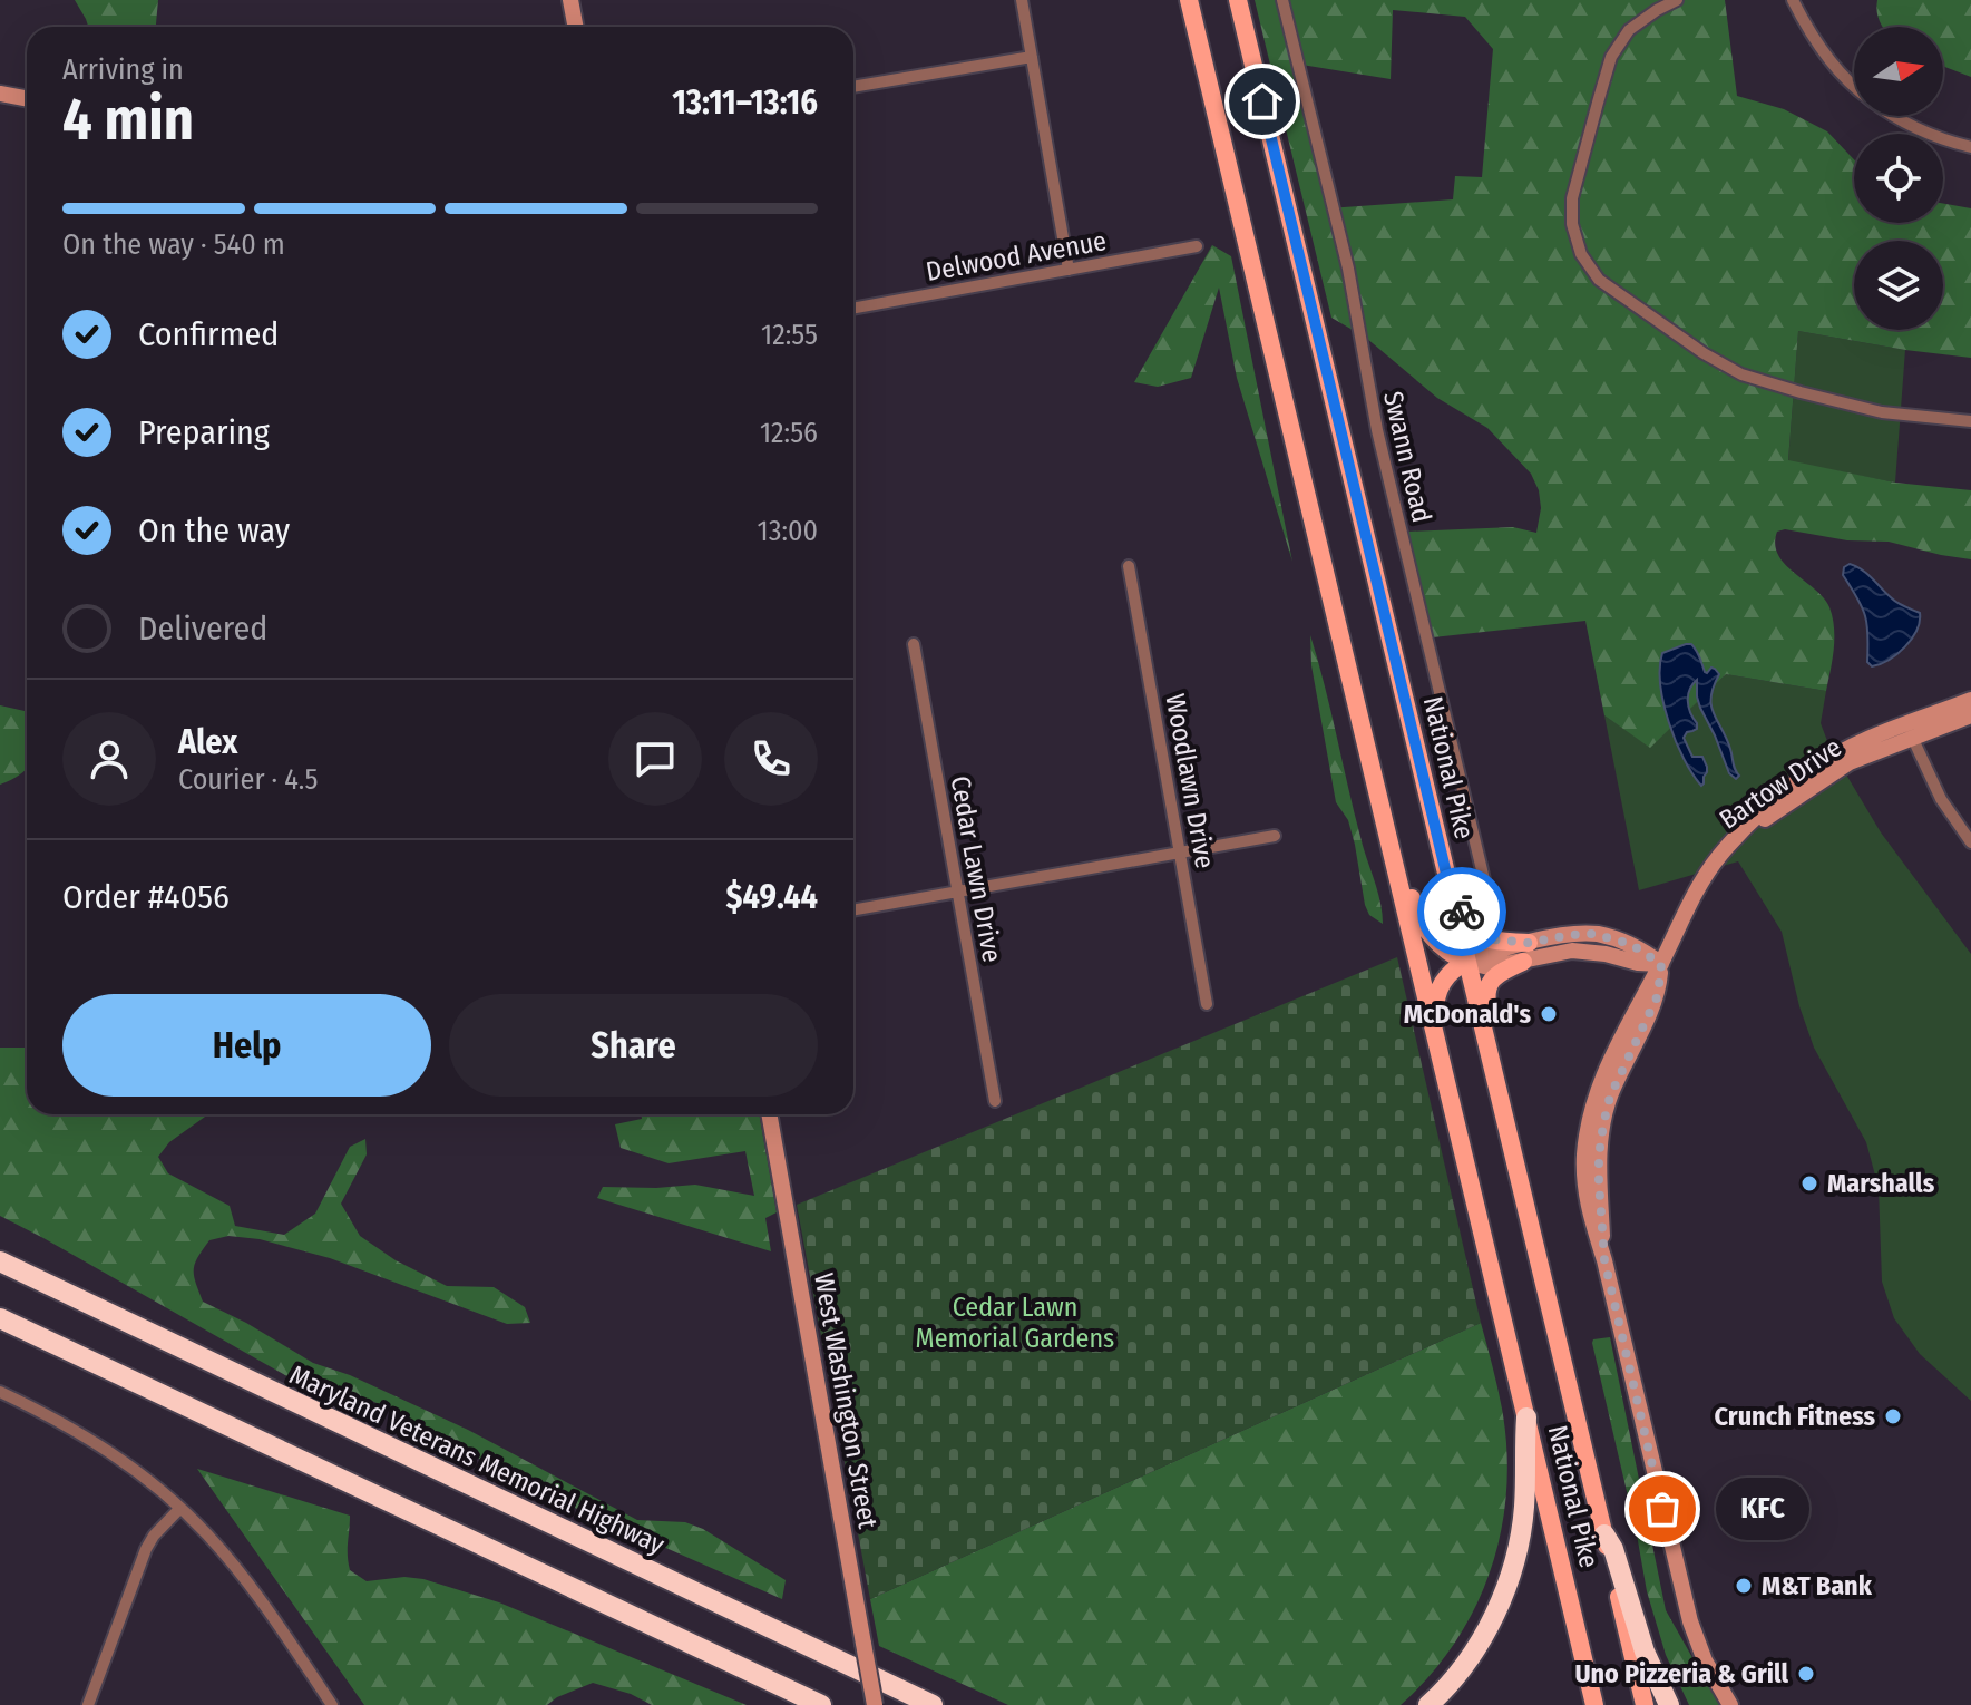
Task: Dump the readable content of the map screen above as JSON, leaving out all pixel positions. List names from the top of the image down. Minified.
{"streets":{"highway":["Maryland Veterans Memorial Highway"],"main road":["National Pike"],"street":["Delwood Avenue","Swann Road","Woodlawn Drive","Bartow Drive","Cedar Lawn Drive","West Washington Street"]},"parks":["Cedar Lawn Memorial Gardens"],"places":["McDonald's","Marshalls","Crunch Fitness","KFC","M&T Bank","Uno Pizzeria & Grill"],"north":"right","page":{"heading":["4 min","Arriving in","13:11–13:16"],"panel":["Alex","Courier · 4.5","Order #4056","$49.44"],"bar":"On the way · 540 m","list":[["Confirmed","12:55"],["Preparing","12:56"],["On the way","13:00"],"Delivered"],"buttons":["Help","Share"],"bubble":"KFC"}}
